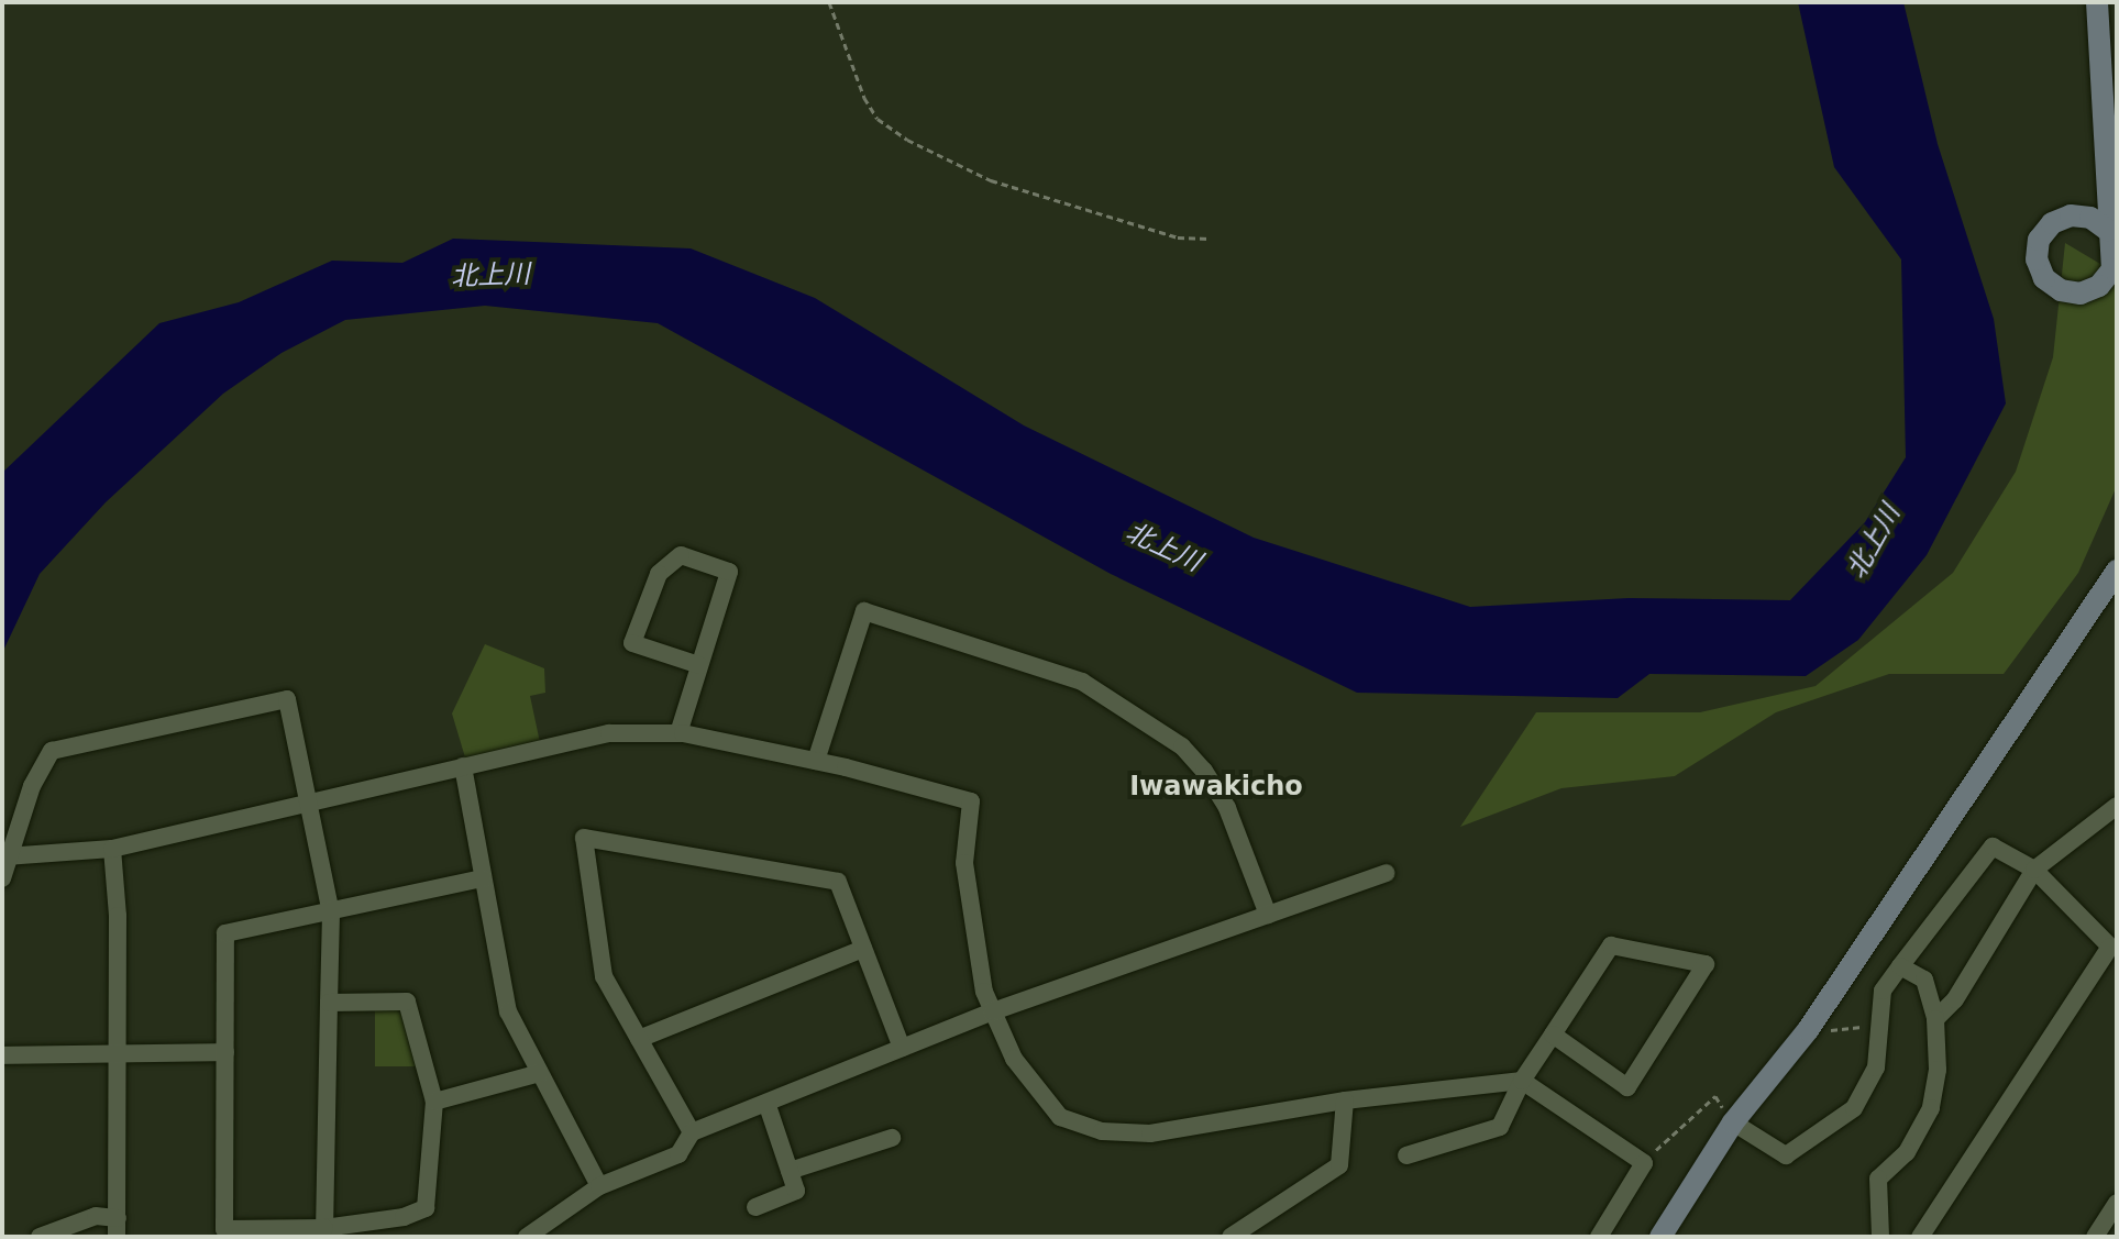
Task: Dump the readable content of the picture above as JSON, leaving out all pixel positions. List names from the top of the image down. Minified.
{"districts":["Iwawakicho"],"water":["北上川"]}
